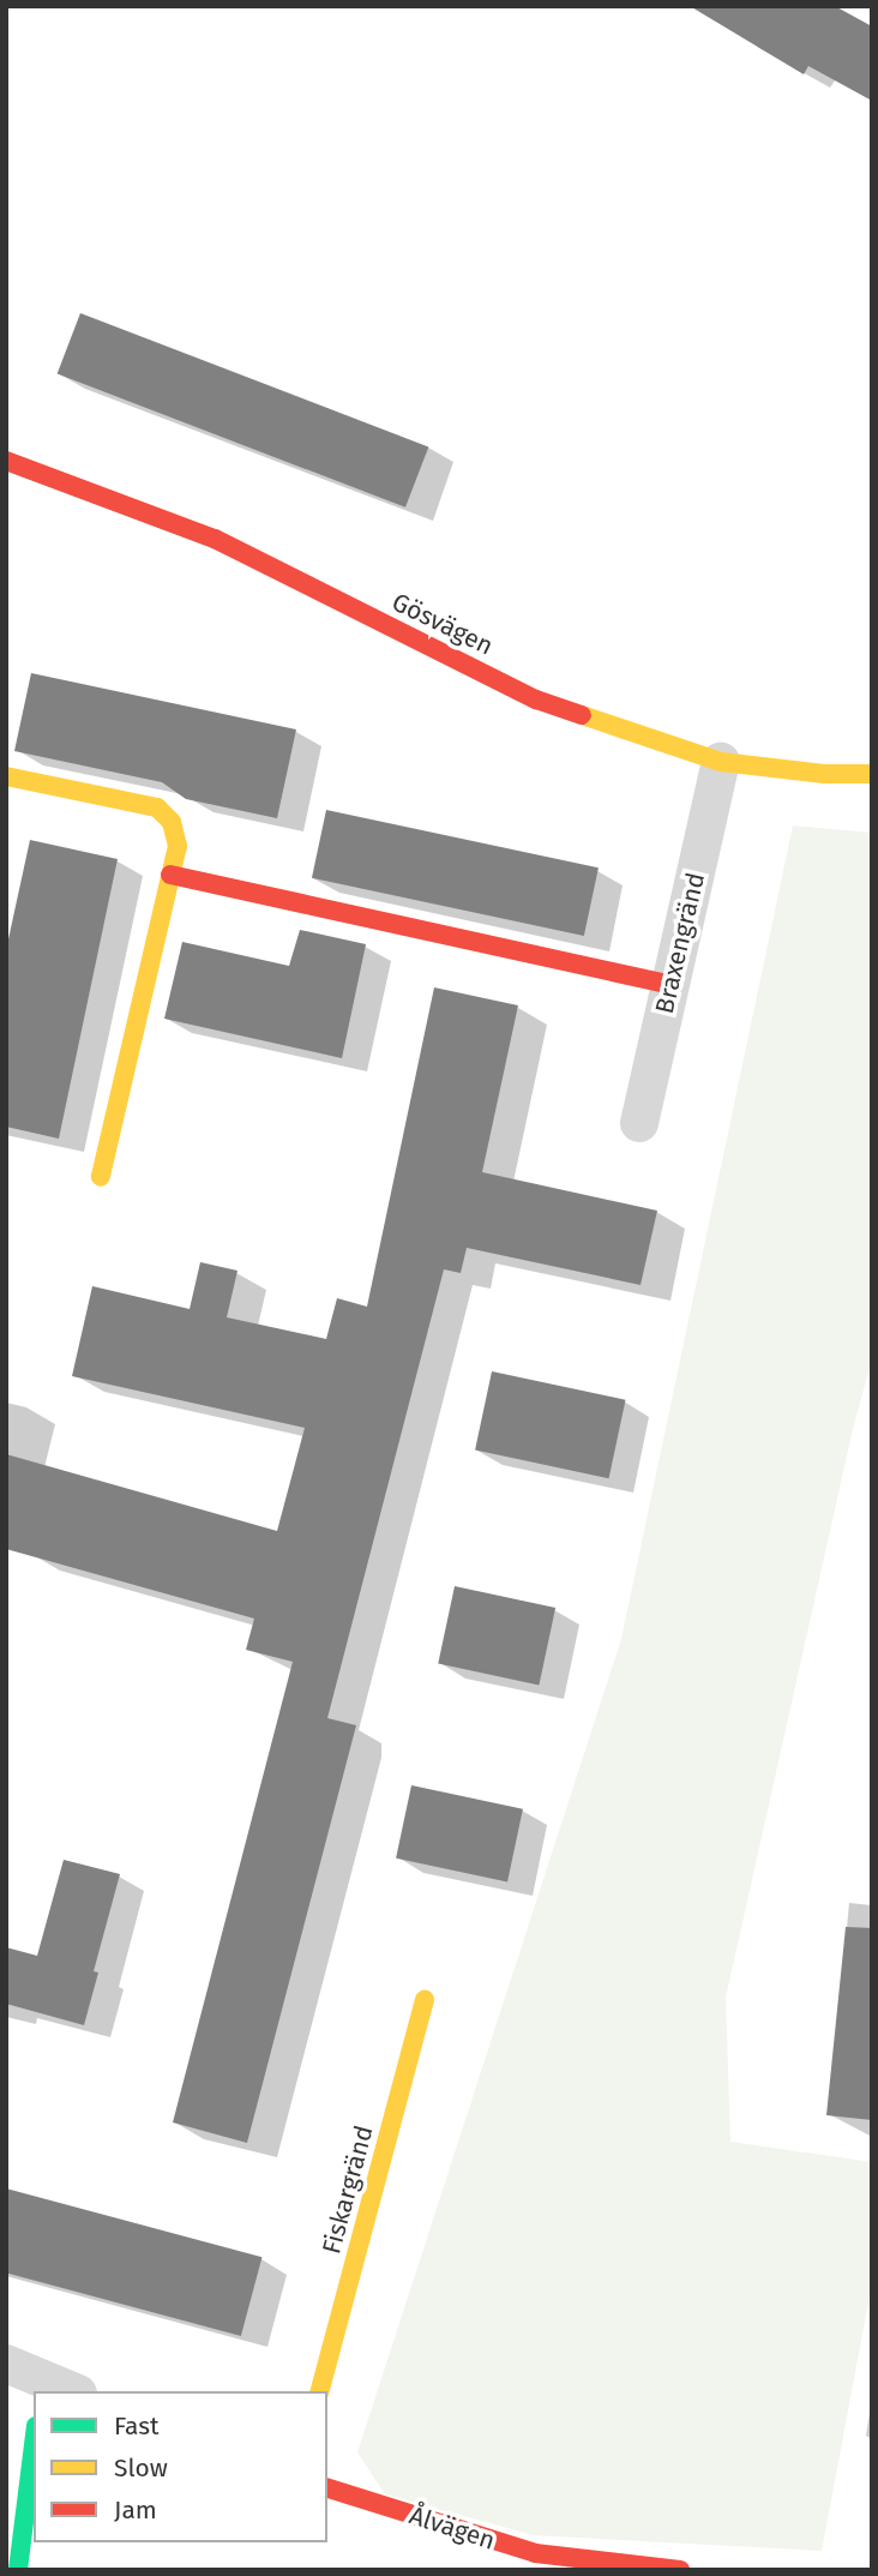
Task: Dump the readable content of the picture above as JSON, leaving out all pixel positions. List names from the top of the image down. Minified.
{"streets":{"street":["Gösvägen","Braxengränd","Fiskargränd","Ålvägen"]},"crossings":[["Gösvägen","Braxengränd"]],"legend":["Fast","Slow","Jam"]}
